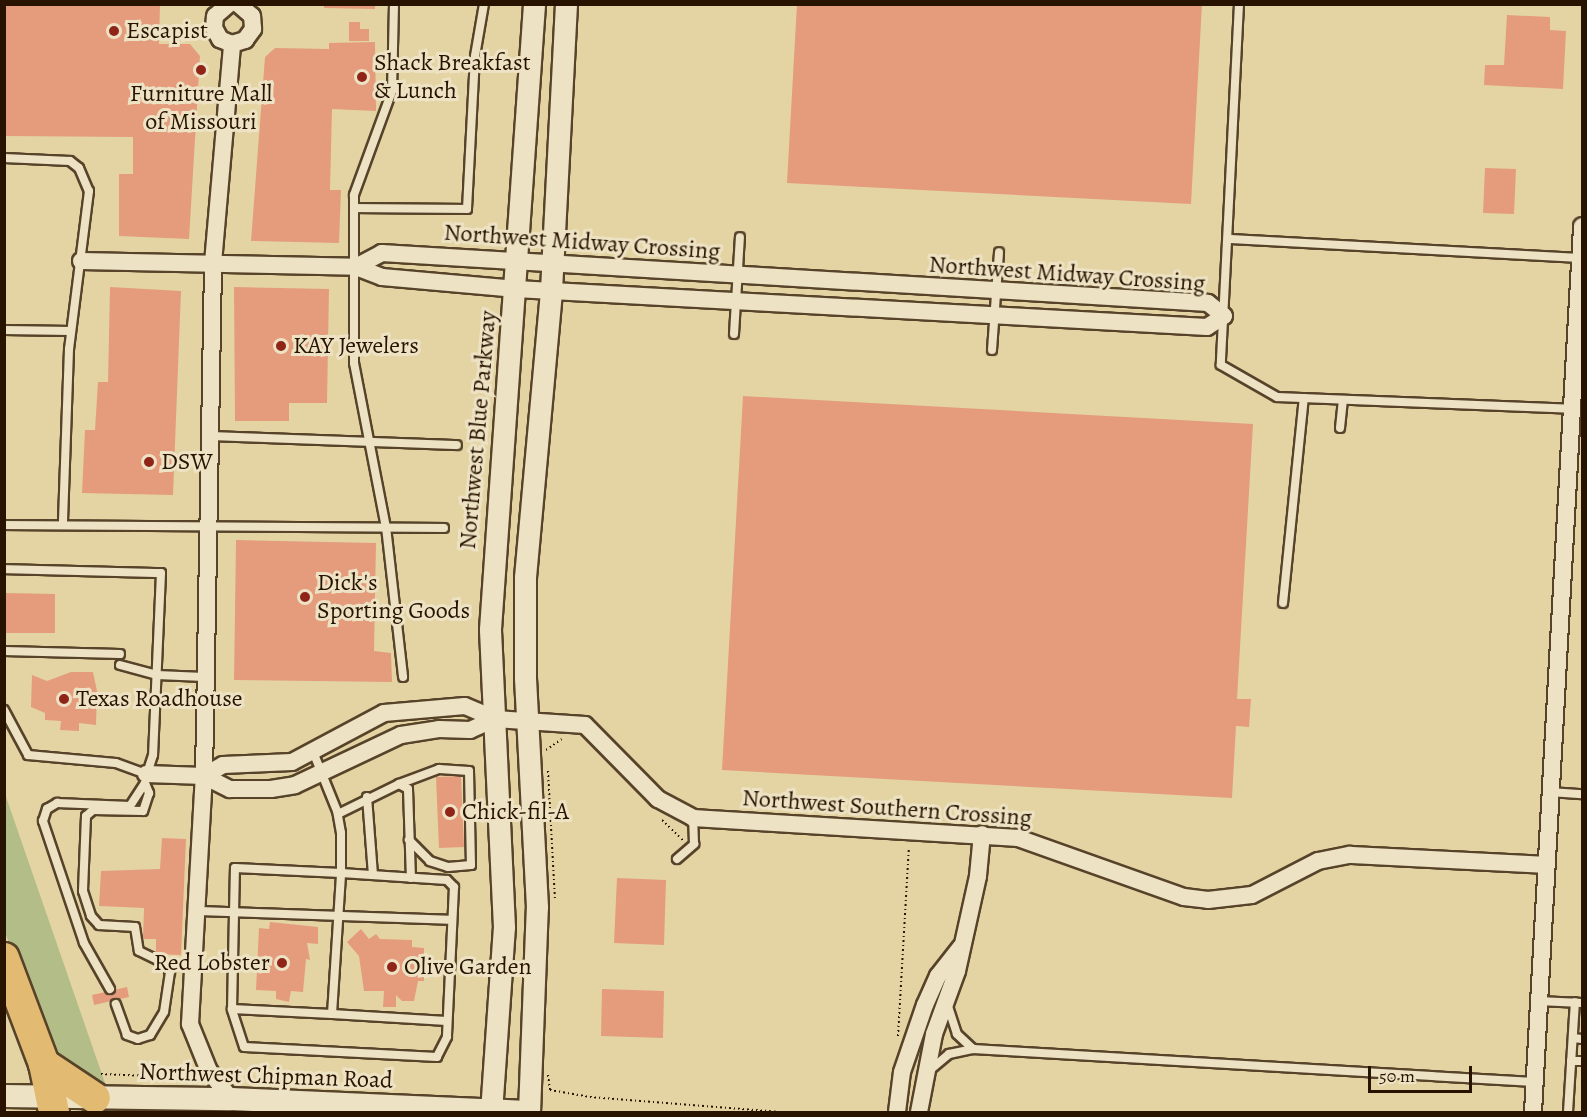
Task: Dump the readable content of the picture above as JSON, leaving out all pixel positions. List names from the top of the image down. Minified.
{"streets":{"main road":["Northwest Chipman Road"],"street":["Northwest Midway Crossing","Northwest Blue Parkway","Northwest Southern Crossing"]},"crossings":[["Northwest Midway Crossing","Northwest Blue Parkway"],["Northwest Blue Parkway","Northwest Southern Crossing"],["Northwest Blue Parkway","Northwest Chipman Road"]],"places":["Escapist","Furniture Mall of Missouri","Shack Breakfast & Lunch","KAY Jewelers","DSW","Dick's Sporting Goods","Texas Roadhouse","Chick-fil-A","Red Lobster","Olive Garden"],"scale_bar":"50 m"}
